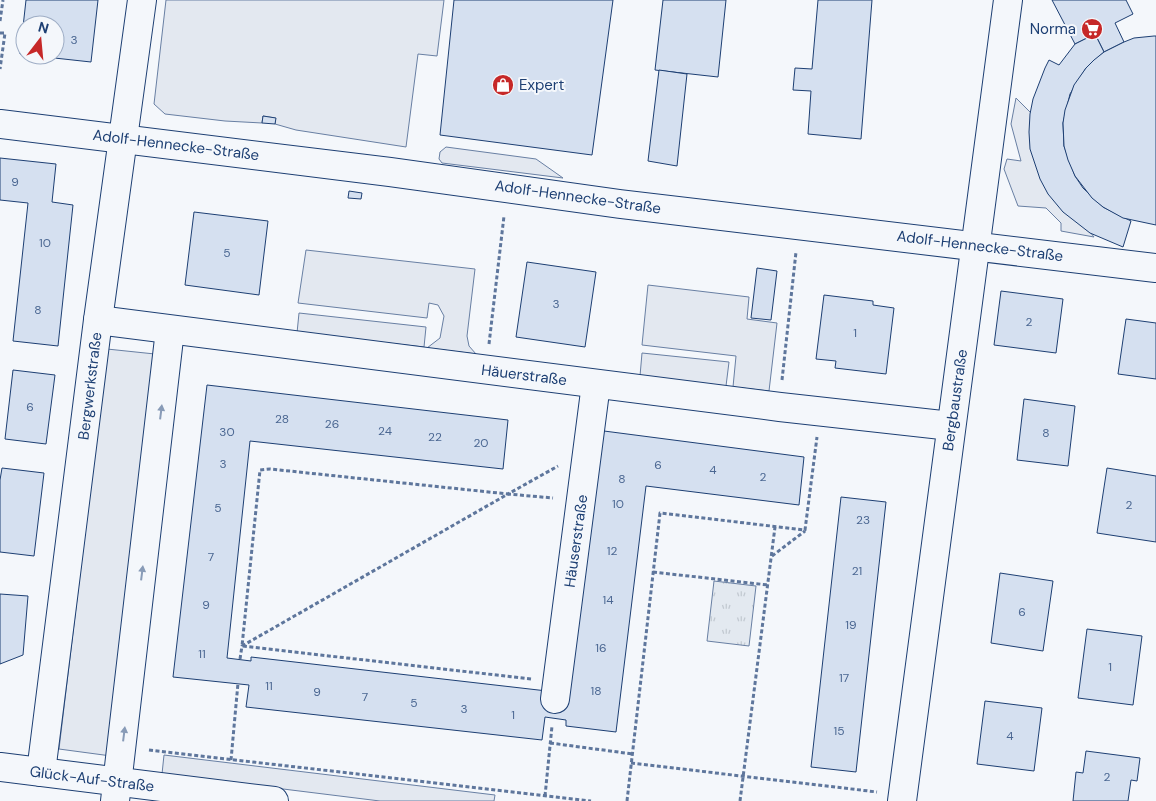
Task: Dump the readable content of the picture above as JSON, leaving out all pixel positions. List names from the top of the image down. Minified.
{"streets":{"street":["Adolf-Hennecke-Straße","Häuerstraße","Bergwerkstraße","Bergbaustraße","Häuserstraße","Glück-Auf-Straße"]},"crossings":[["Adolf-Hennecke-Straße","Bergwerkstraße"],["Adolf-Hennecke-Straße","Bergbaustraße"],["Häuerstraße","Bergwerkstraße"],["Häuerstraße","Bergbaustraße"],["Häuerstraße","Häuserstraße"],["Bergwerkstraße","Glück-Auf-Straße"]],"places":{"supermarket":["Norma"],"shop":["Expert"]},"house_numbers":["3","9","10","5","3","8","2","1","6","28","26","24","30","8","22","20","3","6","4","2","8","10","2","5","23","12","7","21","14","9","6","19","16","11","1","17","11","18","9","7","5","3","1","15","4","2"],"north":"top"}
